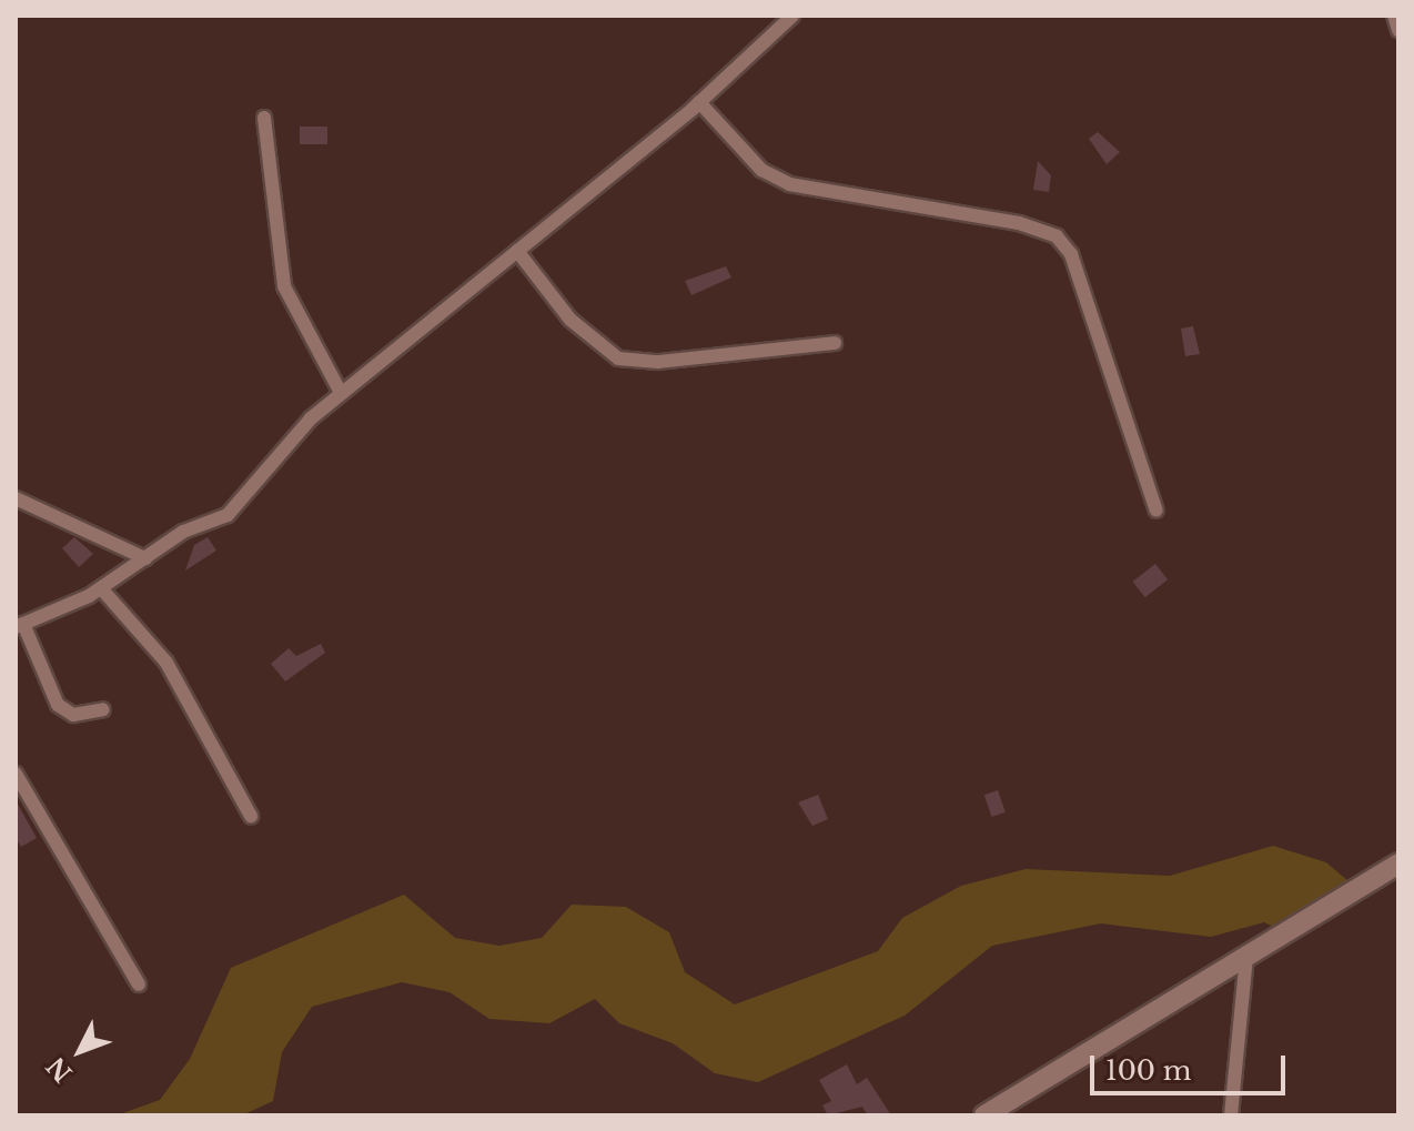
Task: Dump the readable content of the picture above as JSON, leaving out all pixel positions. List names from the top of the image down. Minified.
{"scale_bar":"100 m","north":"bottom left"}
